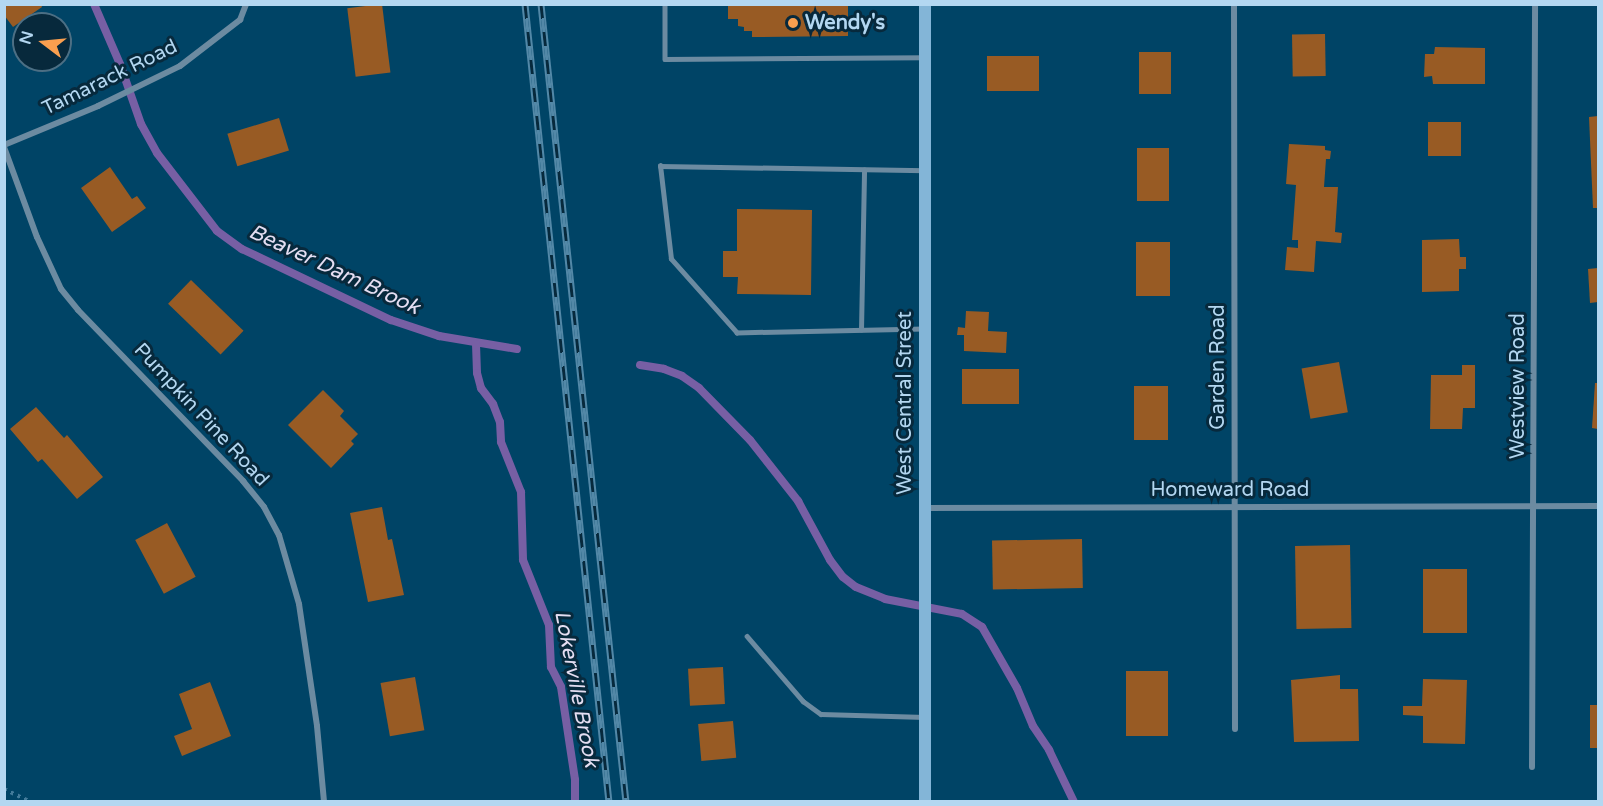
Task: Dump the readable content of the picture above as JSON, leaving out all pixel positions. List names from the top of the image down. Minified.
{"streets":{"main road":["West Central Street"],"street":["Tamarack Road","Garden Road","Westview Road","Pumpkin Pine Road","Homeward Road"]},"crossings":[["Tamarack Road","Pumpkin Pine Road"],["Garden Road","Homeward Road"],["Westview Road","Homeward Road"],["West Central Street","Homeward Road"]],"water":["Beaver Dam Brook","Lokerville Brook"],"places":["Wendy's"],"north":"left"}
